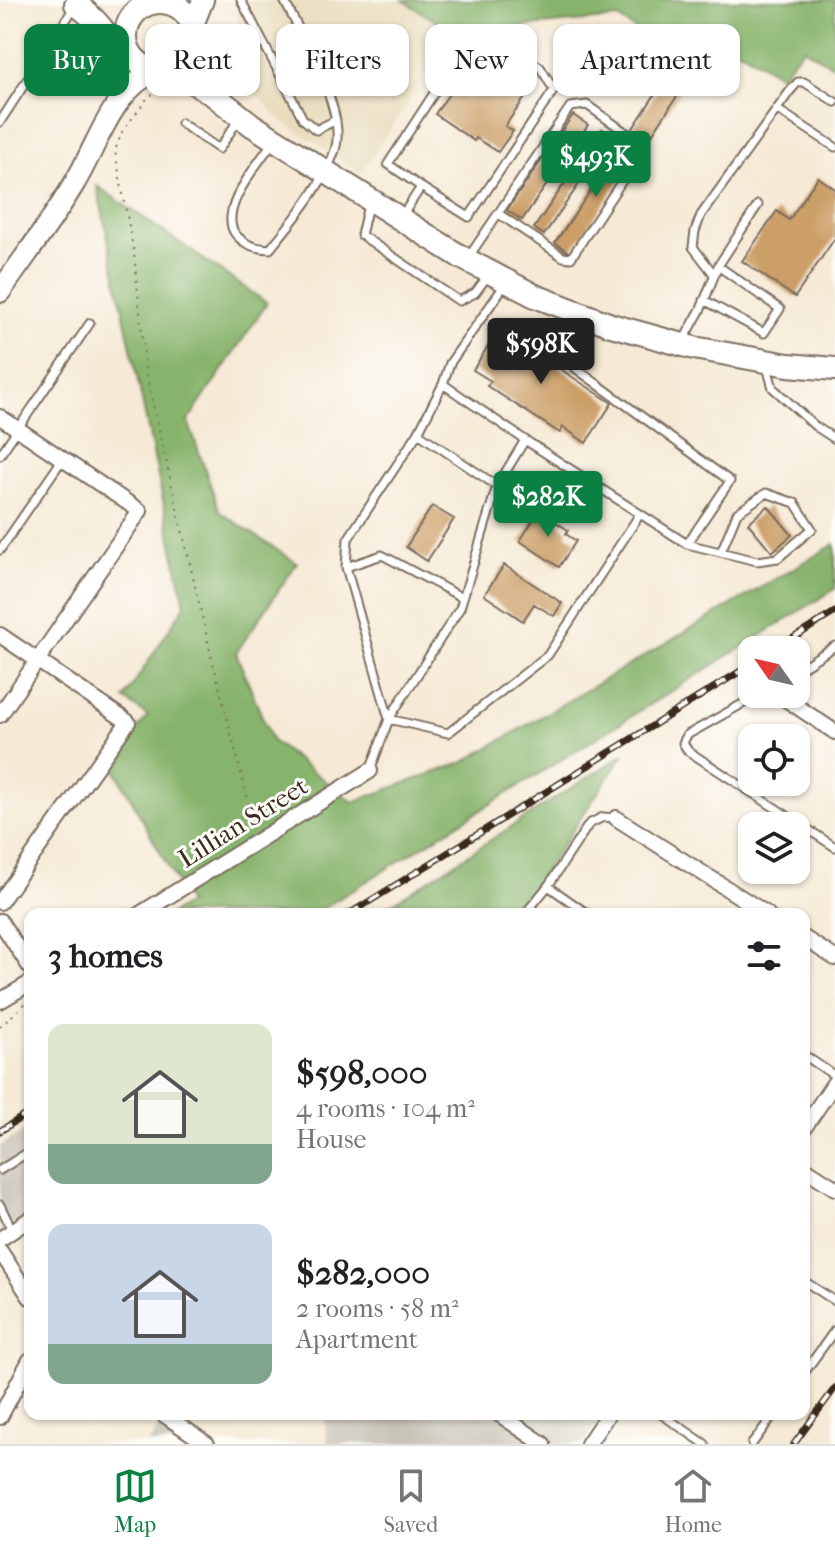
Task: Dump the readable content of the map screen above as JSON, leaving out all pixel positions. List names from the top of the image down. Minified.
{"streets":{"street":["Lillian Street"]},"north":"top left","page":{"chip":["Buy","Rent","Filters","New","Apartment"],"price":["$493K","$598K","$282K"],"heading":"3 homes","list":[{"name":"$598,000","note":"4 rooms · 104 m² · House"},{"name":"$282,000","note":"2 rooms · 58 m² · Apartment"}],"tabs":["Map","Saved","Home"]}}
